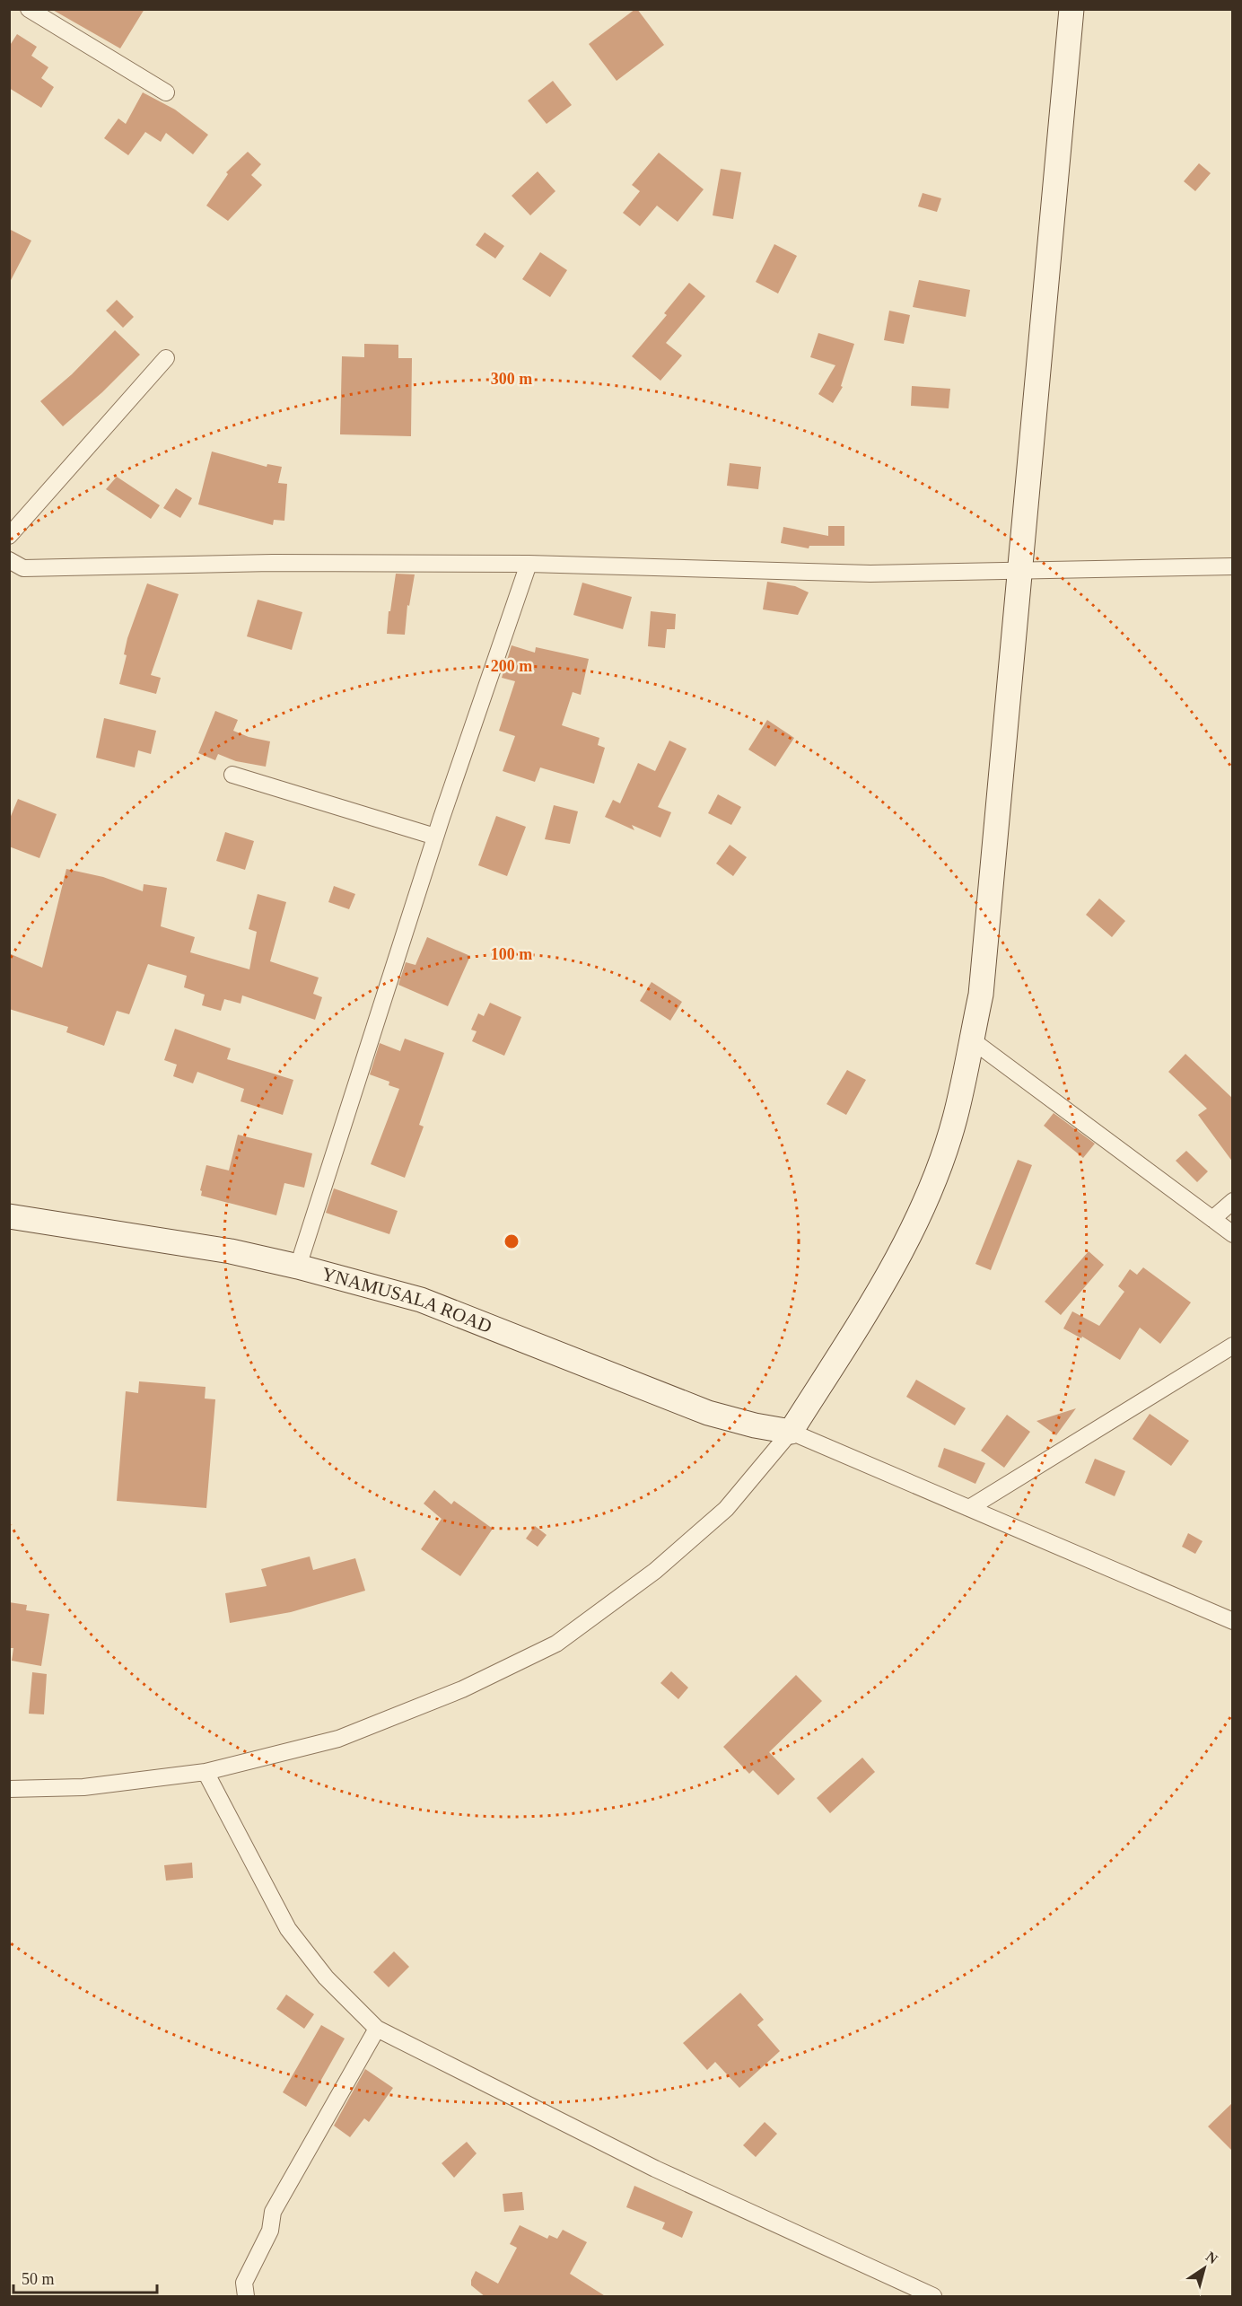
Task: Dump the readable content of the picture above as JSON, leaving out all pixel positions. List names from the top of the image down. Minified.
{"streets":{"main road":["YNAMUSALA ROAD"]},"scale_bar":"50 m","north":"top right","rings":["300 m","200 m","100 m"]}
